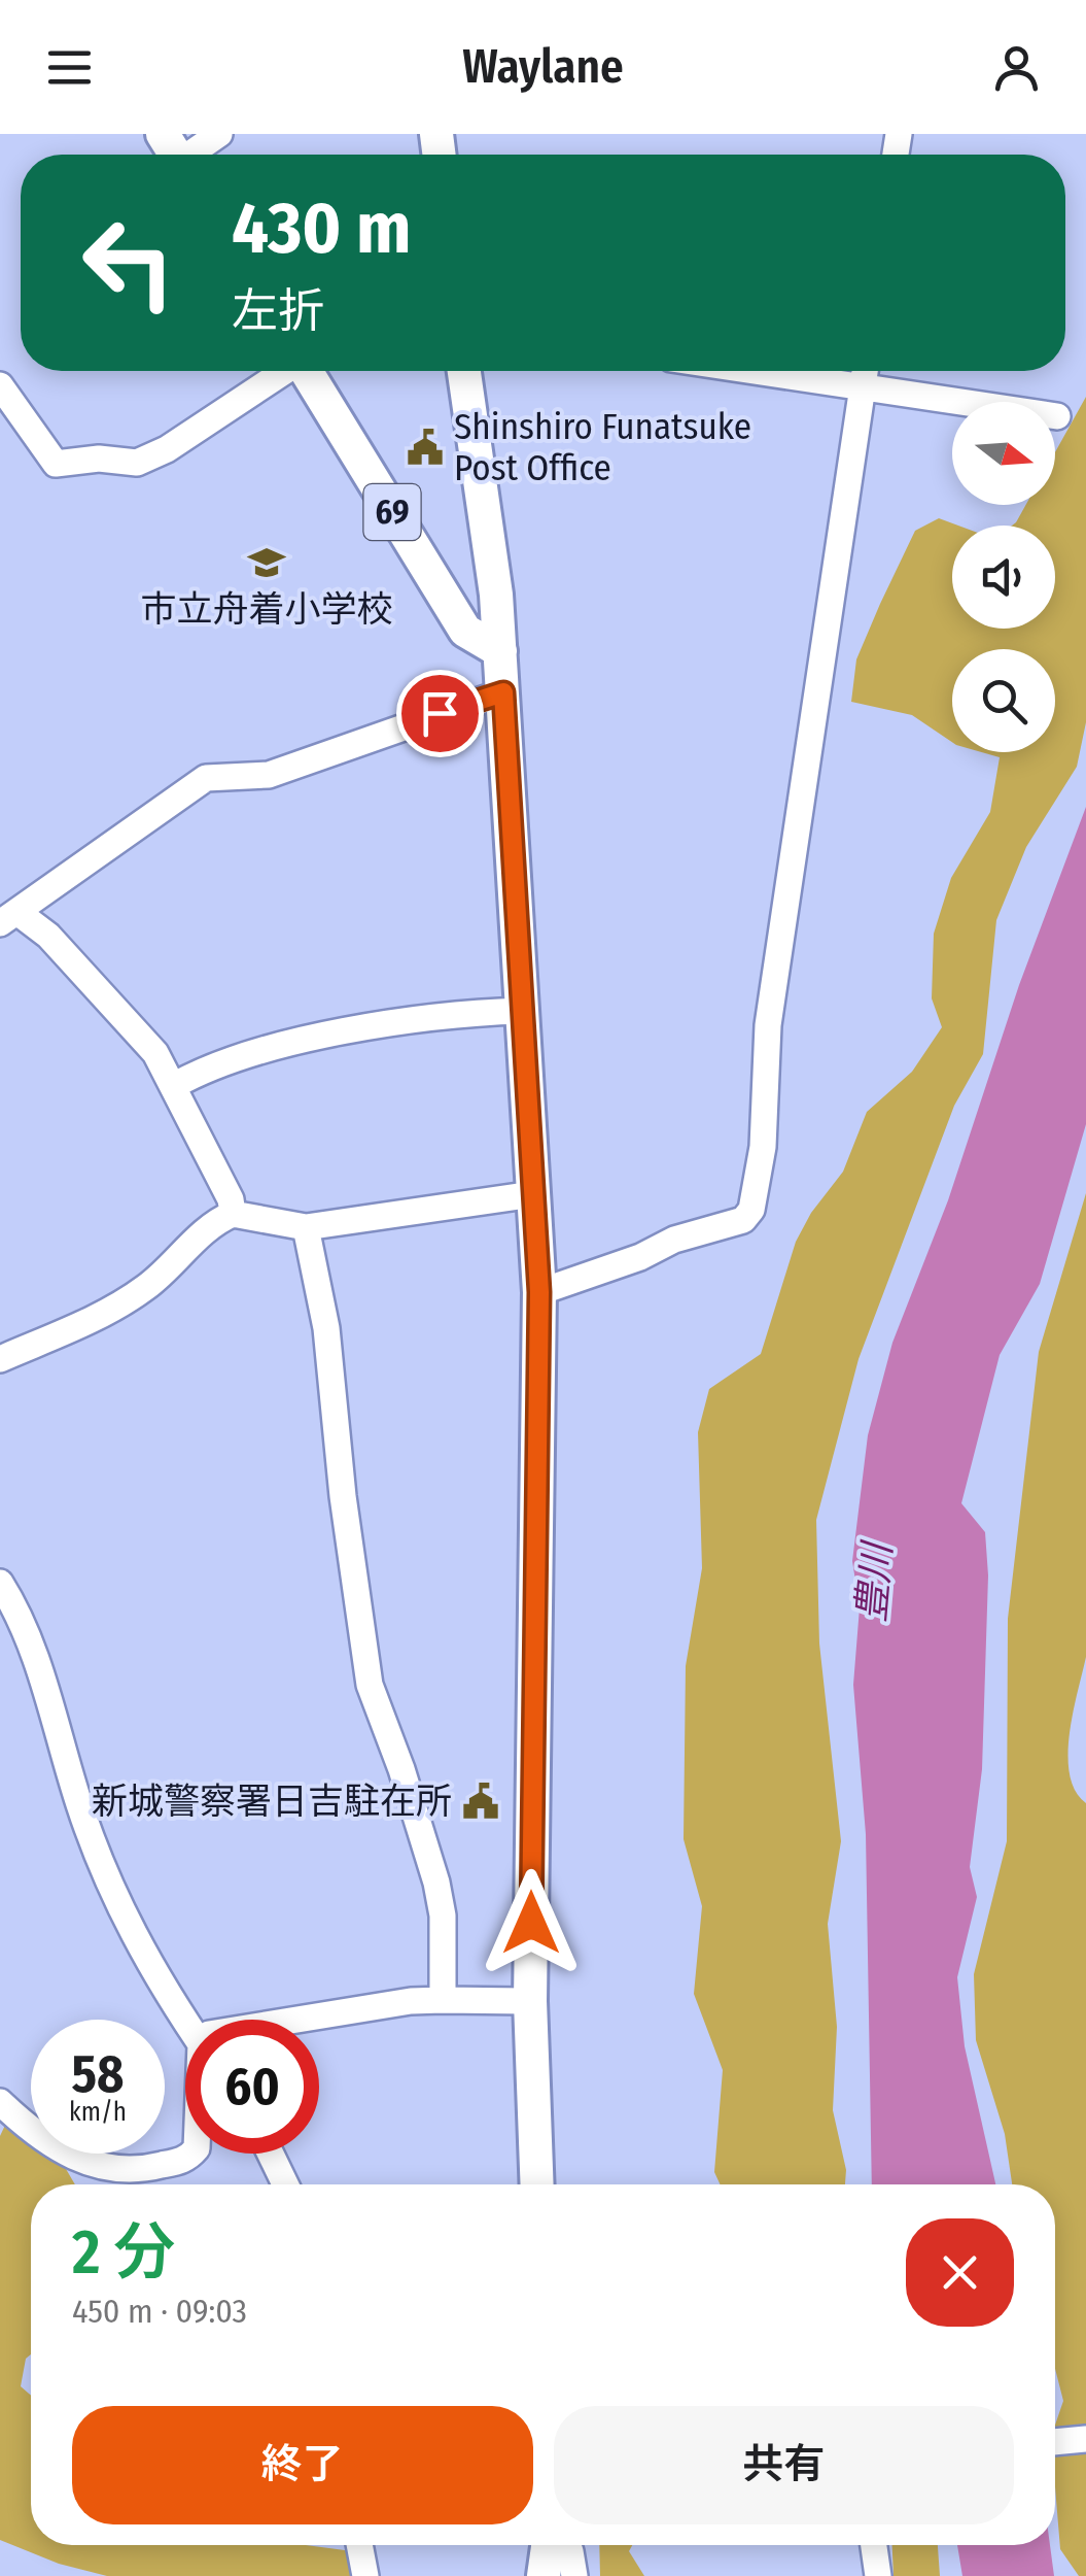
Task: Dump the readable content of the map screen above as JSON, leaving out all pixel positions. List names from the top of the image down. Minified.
{"streets":{"main road":["69"]},"water":["豊川"],"places":{"public building":["Shinshiro Funatsuke Post Office","新城警察署日吉駐在所"],"school or university":["市立舟着小学校"]},"north":"right","page":{"header":"Waylane","turn":["430 m","左折"],"speed":"58 km/h","limit":"60","heading":["2 分","450 m · 09:03"],"buttons":["終了","共有"]}}
